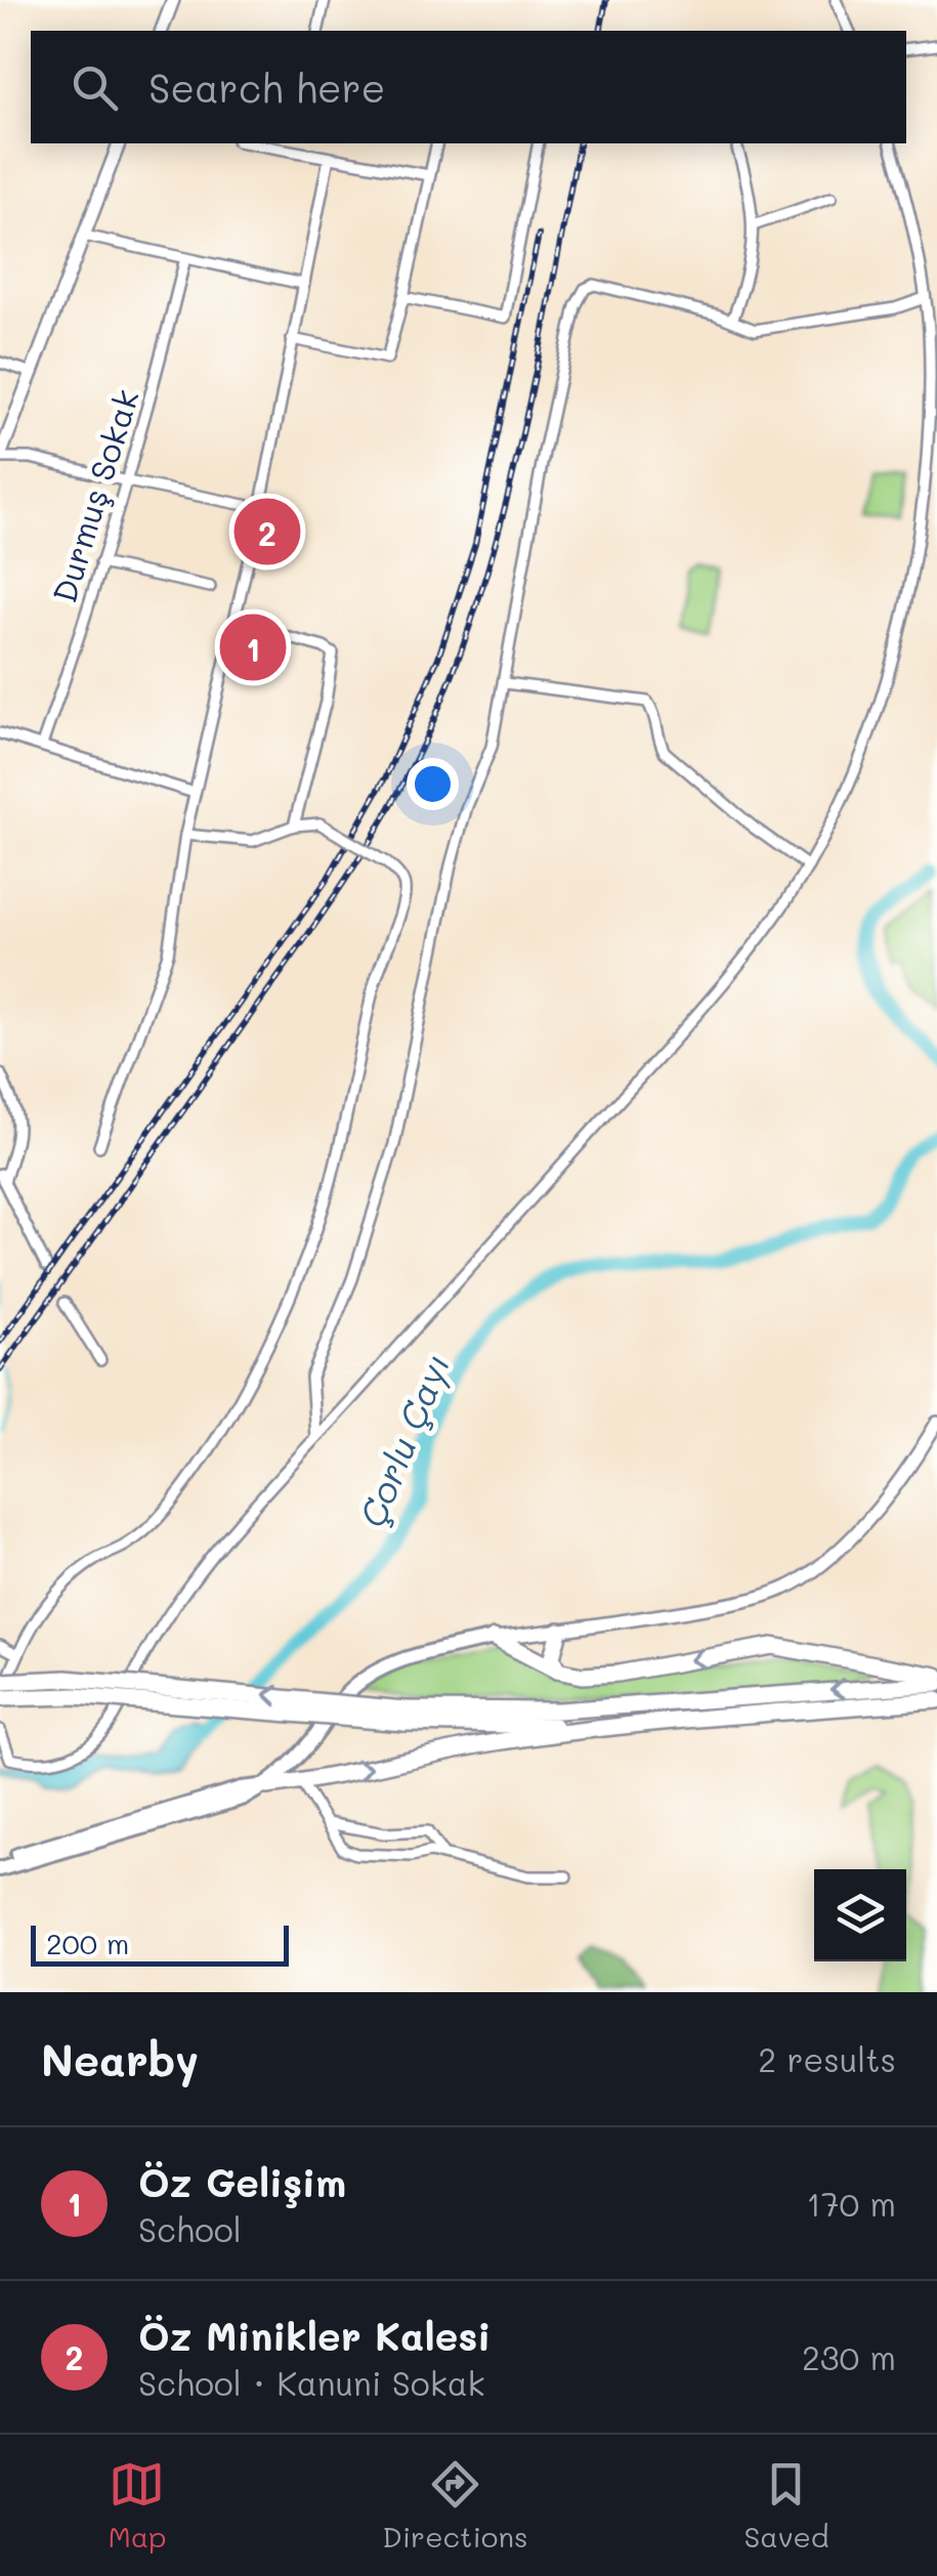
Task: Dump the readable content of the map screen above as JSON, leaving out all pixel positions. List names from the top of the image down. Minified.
{"streets":{"street":["Durmuş Sokak"]},"water":["Çorlu Çayı"],"scale_bar":"200 m","page":{"search":"Search here","pins":["2","1"],"scale":"200 m","heading":["Nearby","2 results"],"list":[{"mark":"1","name":"Öz Gelişim","note":"School","value":"170 m"},{"mark":"2","name":"Öz Minikler Kalesi","note":"School · Kanuni Sokak","value":"230 m"}],"nav":["Map","Directions","Saved"]}}
